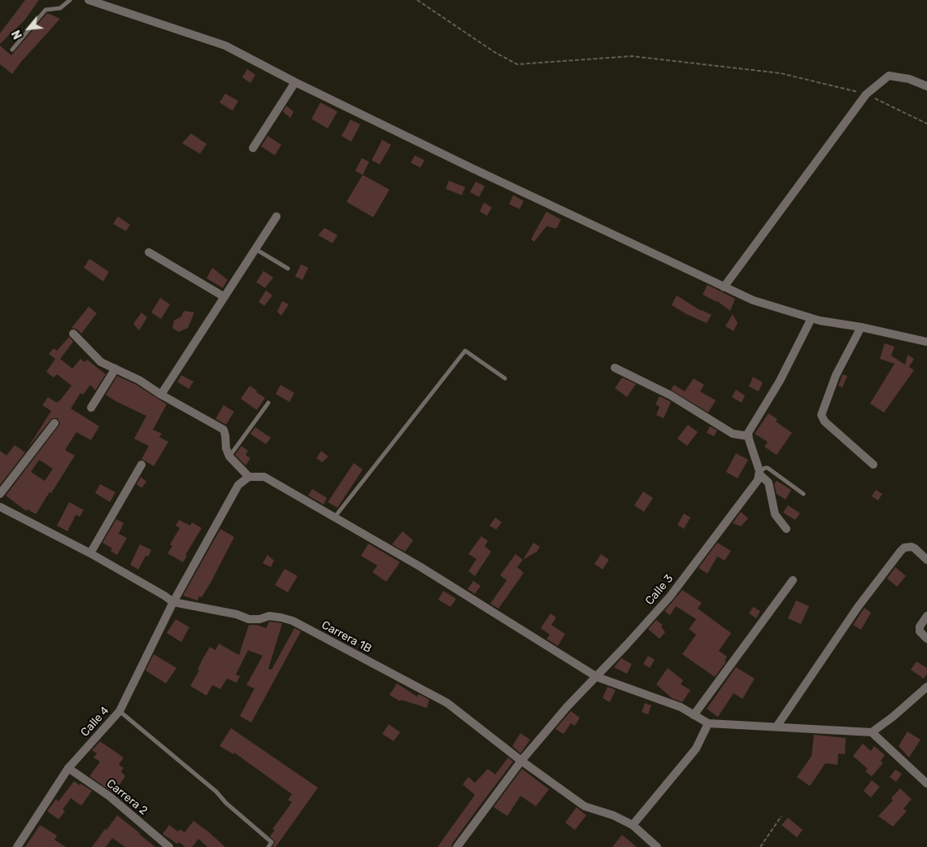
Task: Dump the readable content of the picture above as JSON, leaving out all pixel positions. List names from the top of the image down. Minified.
{"streets":{"street":["Calle 3","Carrera 1B","Calle 4","Carrera 2"]},"crossings":[["Calle 3","Carrera 1B"],["Carrera 1B","Calle 4"],["Calle 4","Carrera 2"]],"north":"bottom left"}
